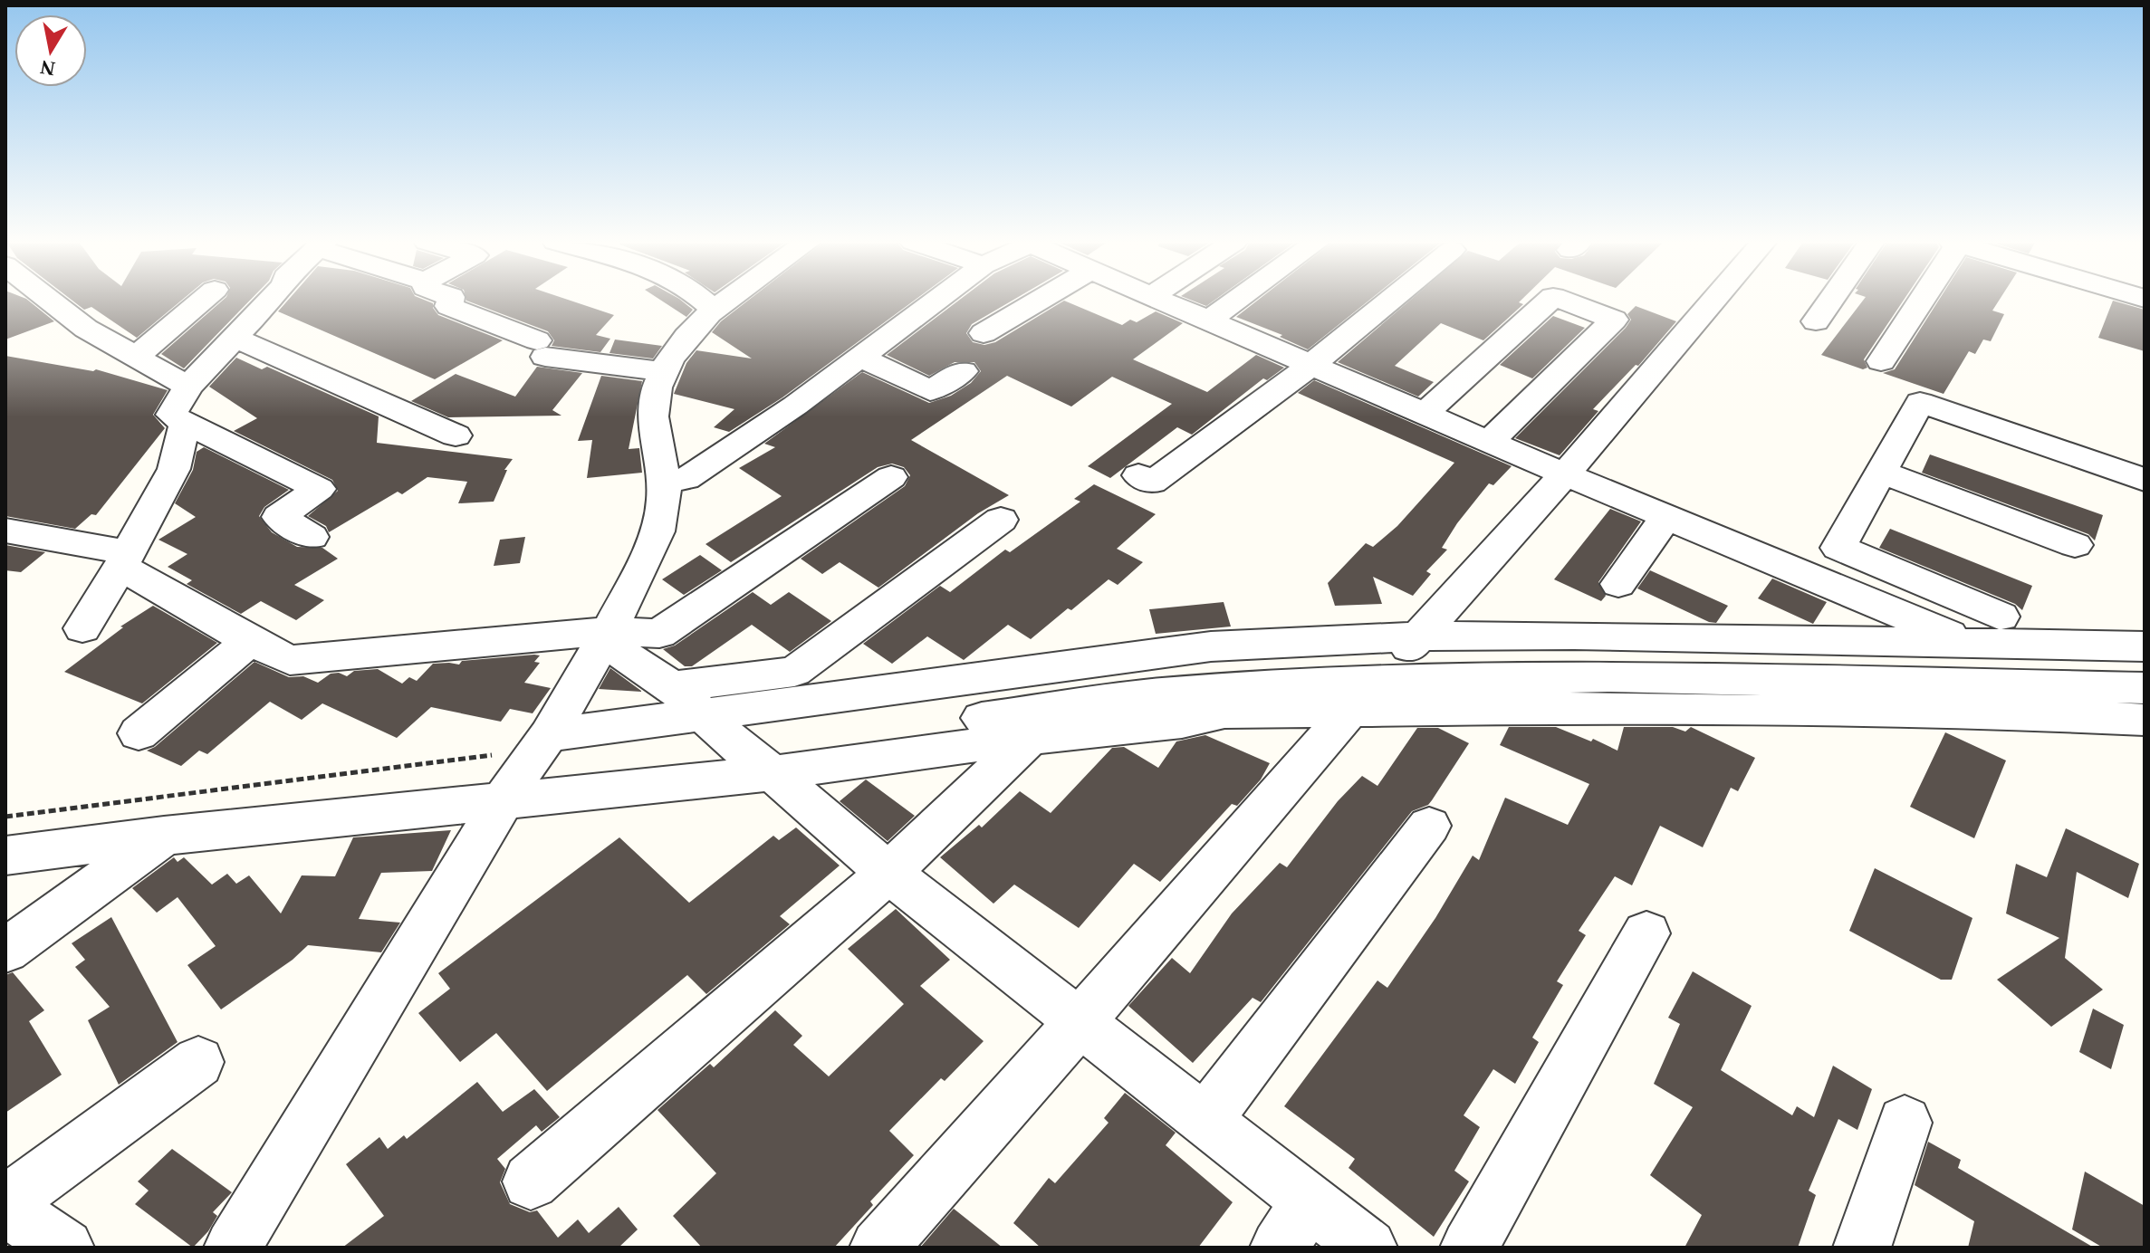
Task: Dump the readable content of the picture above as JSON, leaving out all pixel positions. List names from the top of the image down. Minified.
{"north":"bottom"}
